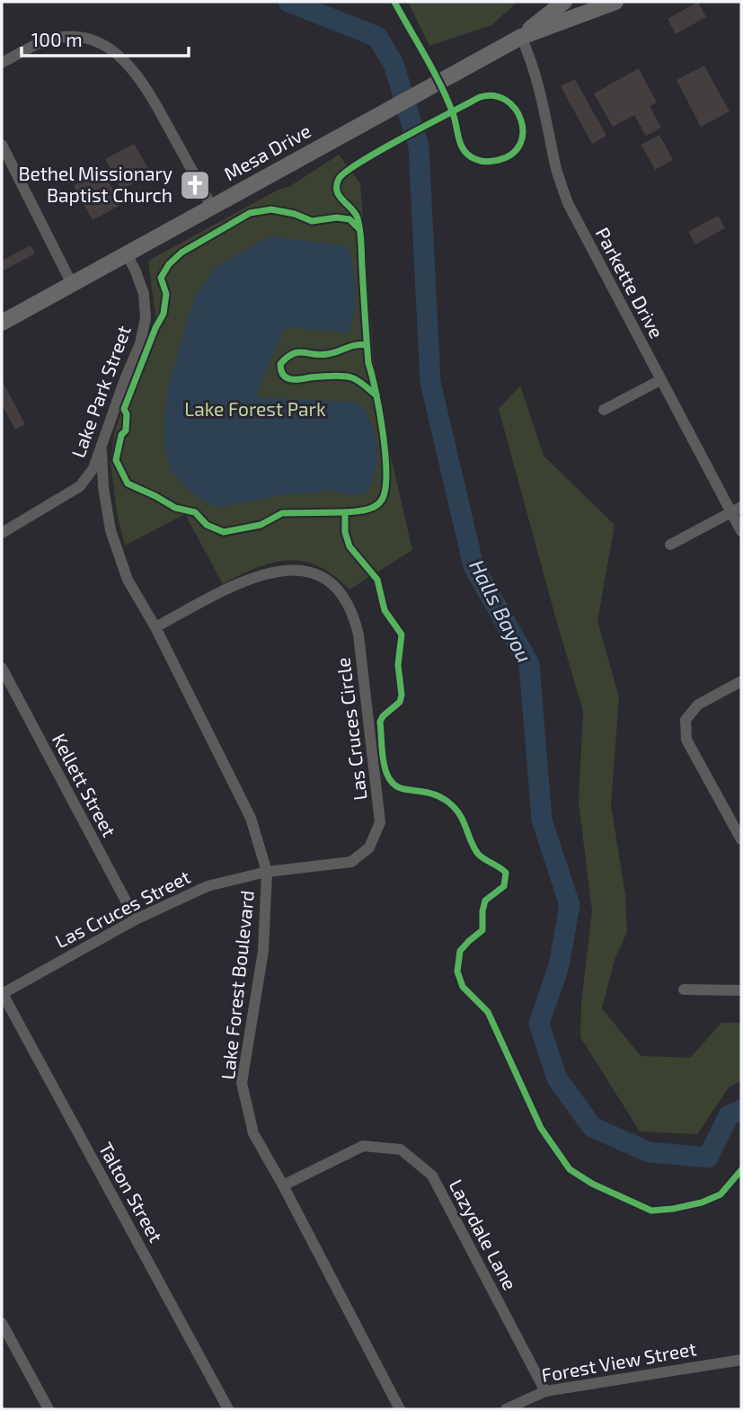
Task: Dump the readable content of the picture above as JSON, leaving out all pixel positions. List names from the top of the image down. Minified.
{"streets":{"main road":["Mesa Drive"],"street":["Parkette Drive","Lake Park Street","Las Cruces Circle","Kellett Street","Las Cruces Street","Lake Forest Boulevard","Talton Street","Lazydale Lane","Forest View Street"]},"crossings":[["Mesa Drive","Parkette Drive"],["Mesa Drive","Lake Park Street"],["Lake Park Street","Lake Forest Boulevard"],["Las Cruces Circle","Las Cruces Street"],["Las Cruces Circle","Lake Forest Boulevard"],["Kellett Street","Las Cruces Street"],["Las Cruces Street","Lake Forest Boulevard"],["Las Cruces Street","Talton Street"],["Lake Forest Boulevard","Lazydale Lane"],["Lazydale Lane","Forest View Street"]],"water":["Halls Bayou"],"parks":["Lake Forest Park"],"places":{"church":["Bethel Missionary Baptist Church"]},"scale_bar":"100 m"}
